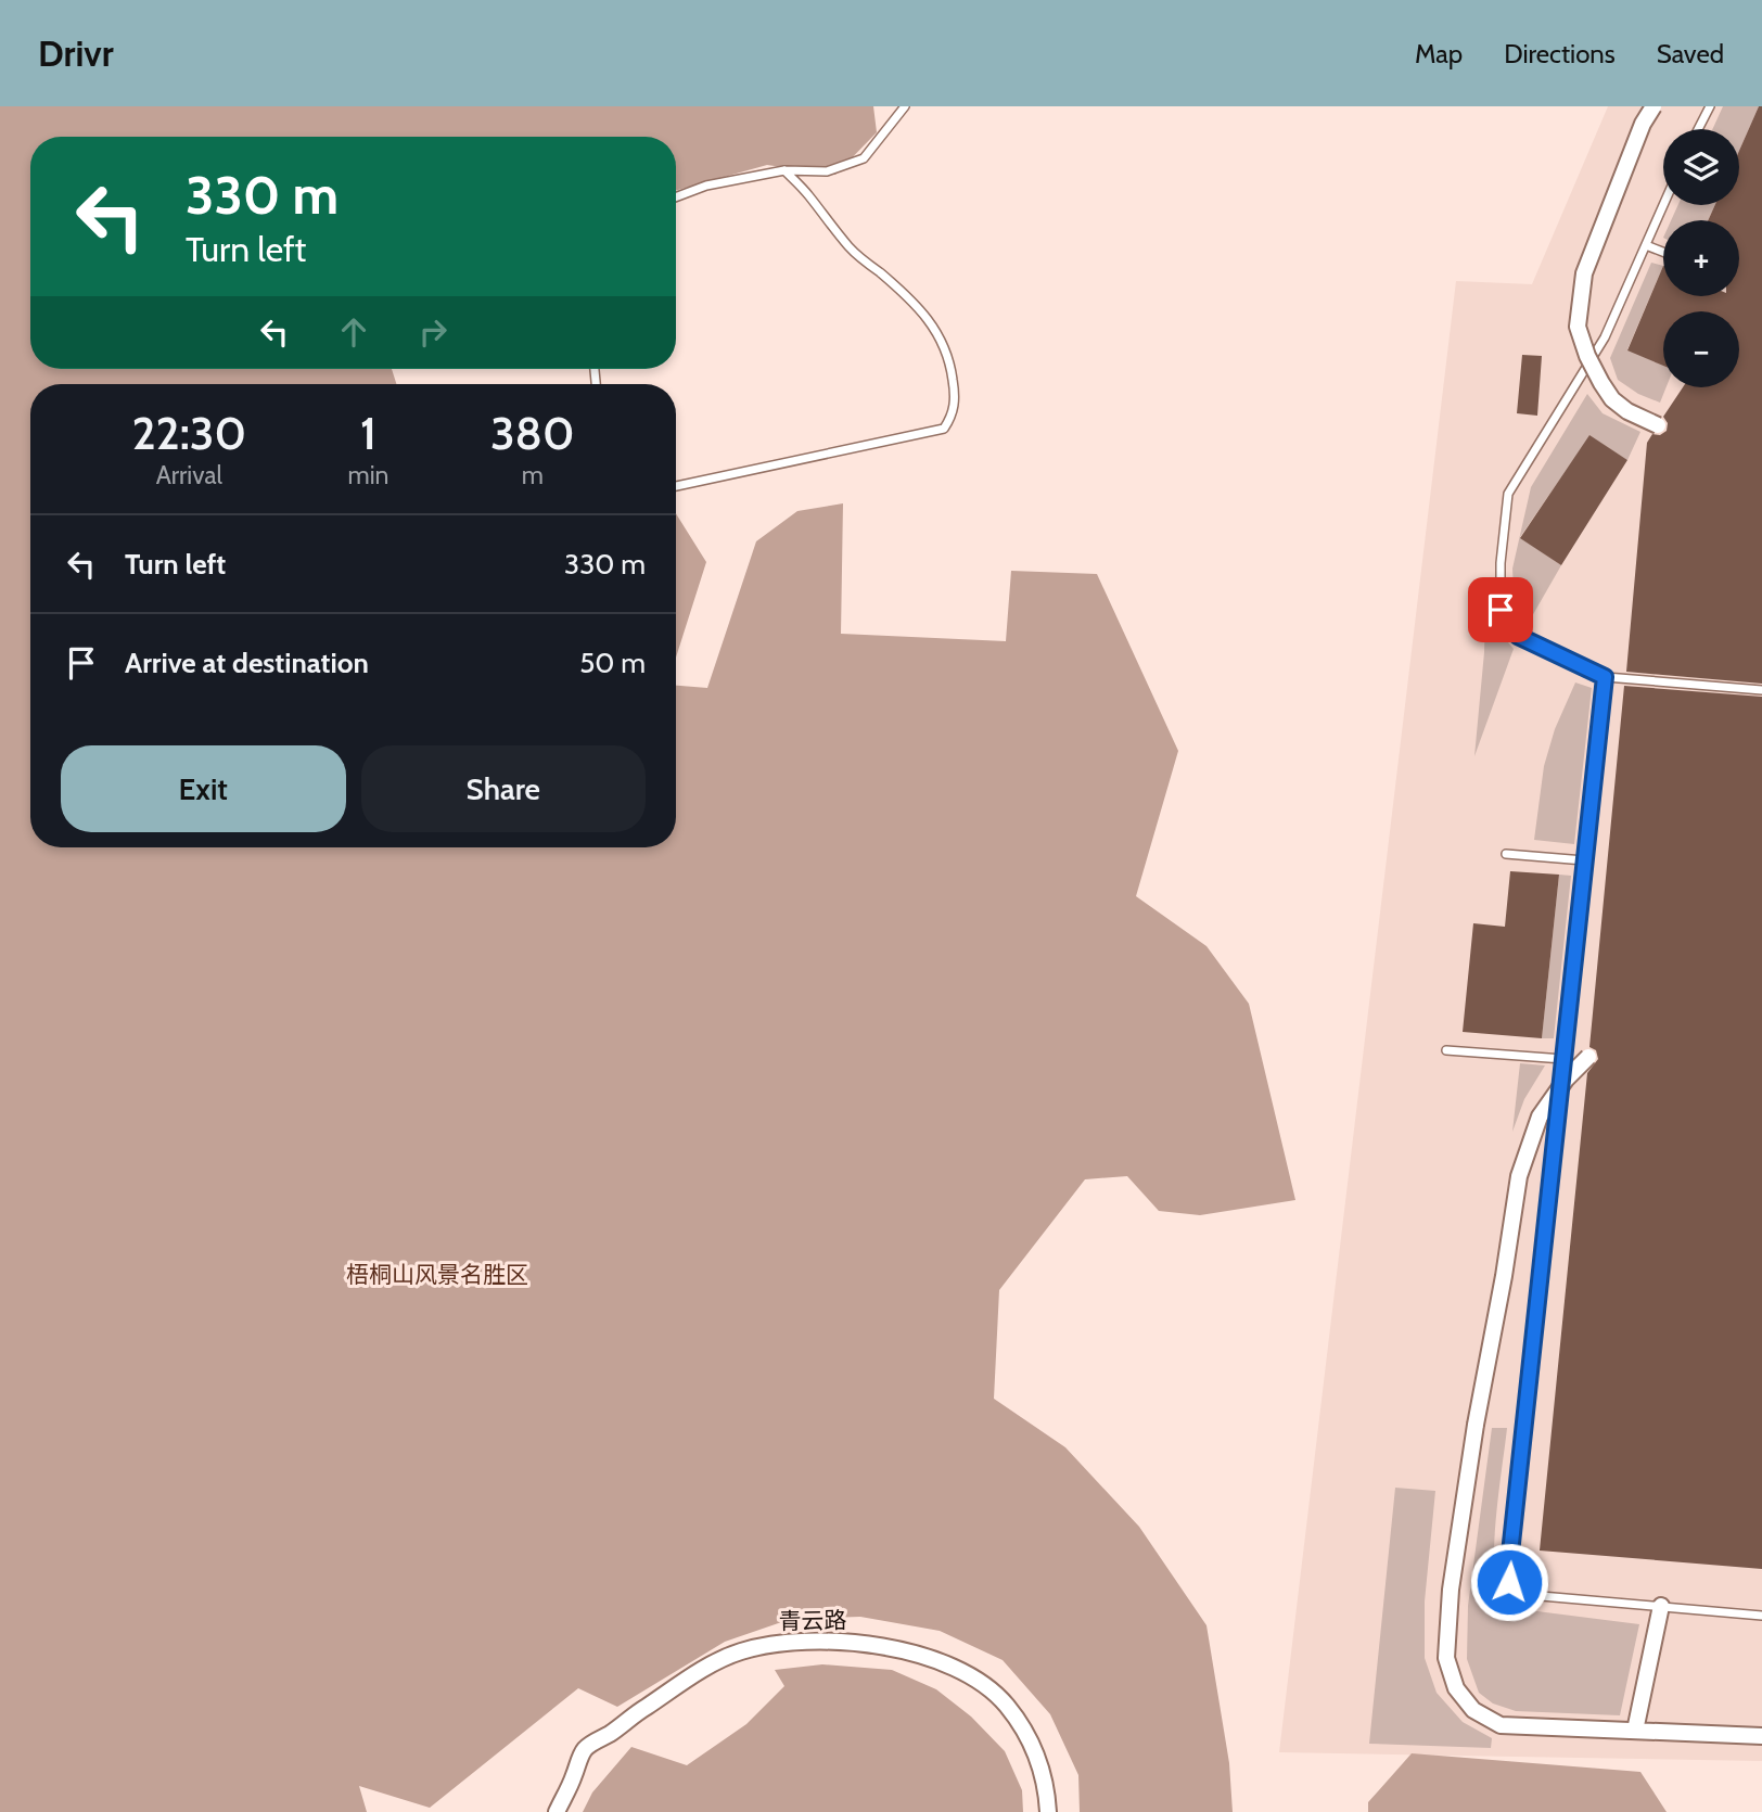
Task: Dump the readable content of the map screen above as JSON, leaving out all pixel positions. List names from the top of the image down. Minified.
{"streets":{"street":["青云路"]},"parks":["梧桐山风景名胜区"],"page":{"header":"Drivr","nav":["Map","Directions","Saved"],"map_buttons":["+","−"],"turn":["330 m","Turn left"],"eta":["22:30","Arrival","1","min","380","m"],"list":[{"name":"Turn left","value":"330 m"},{"name":"Arrive at destination","value":"50 m"}],"buttons":["Exit","Share"]}}
